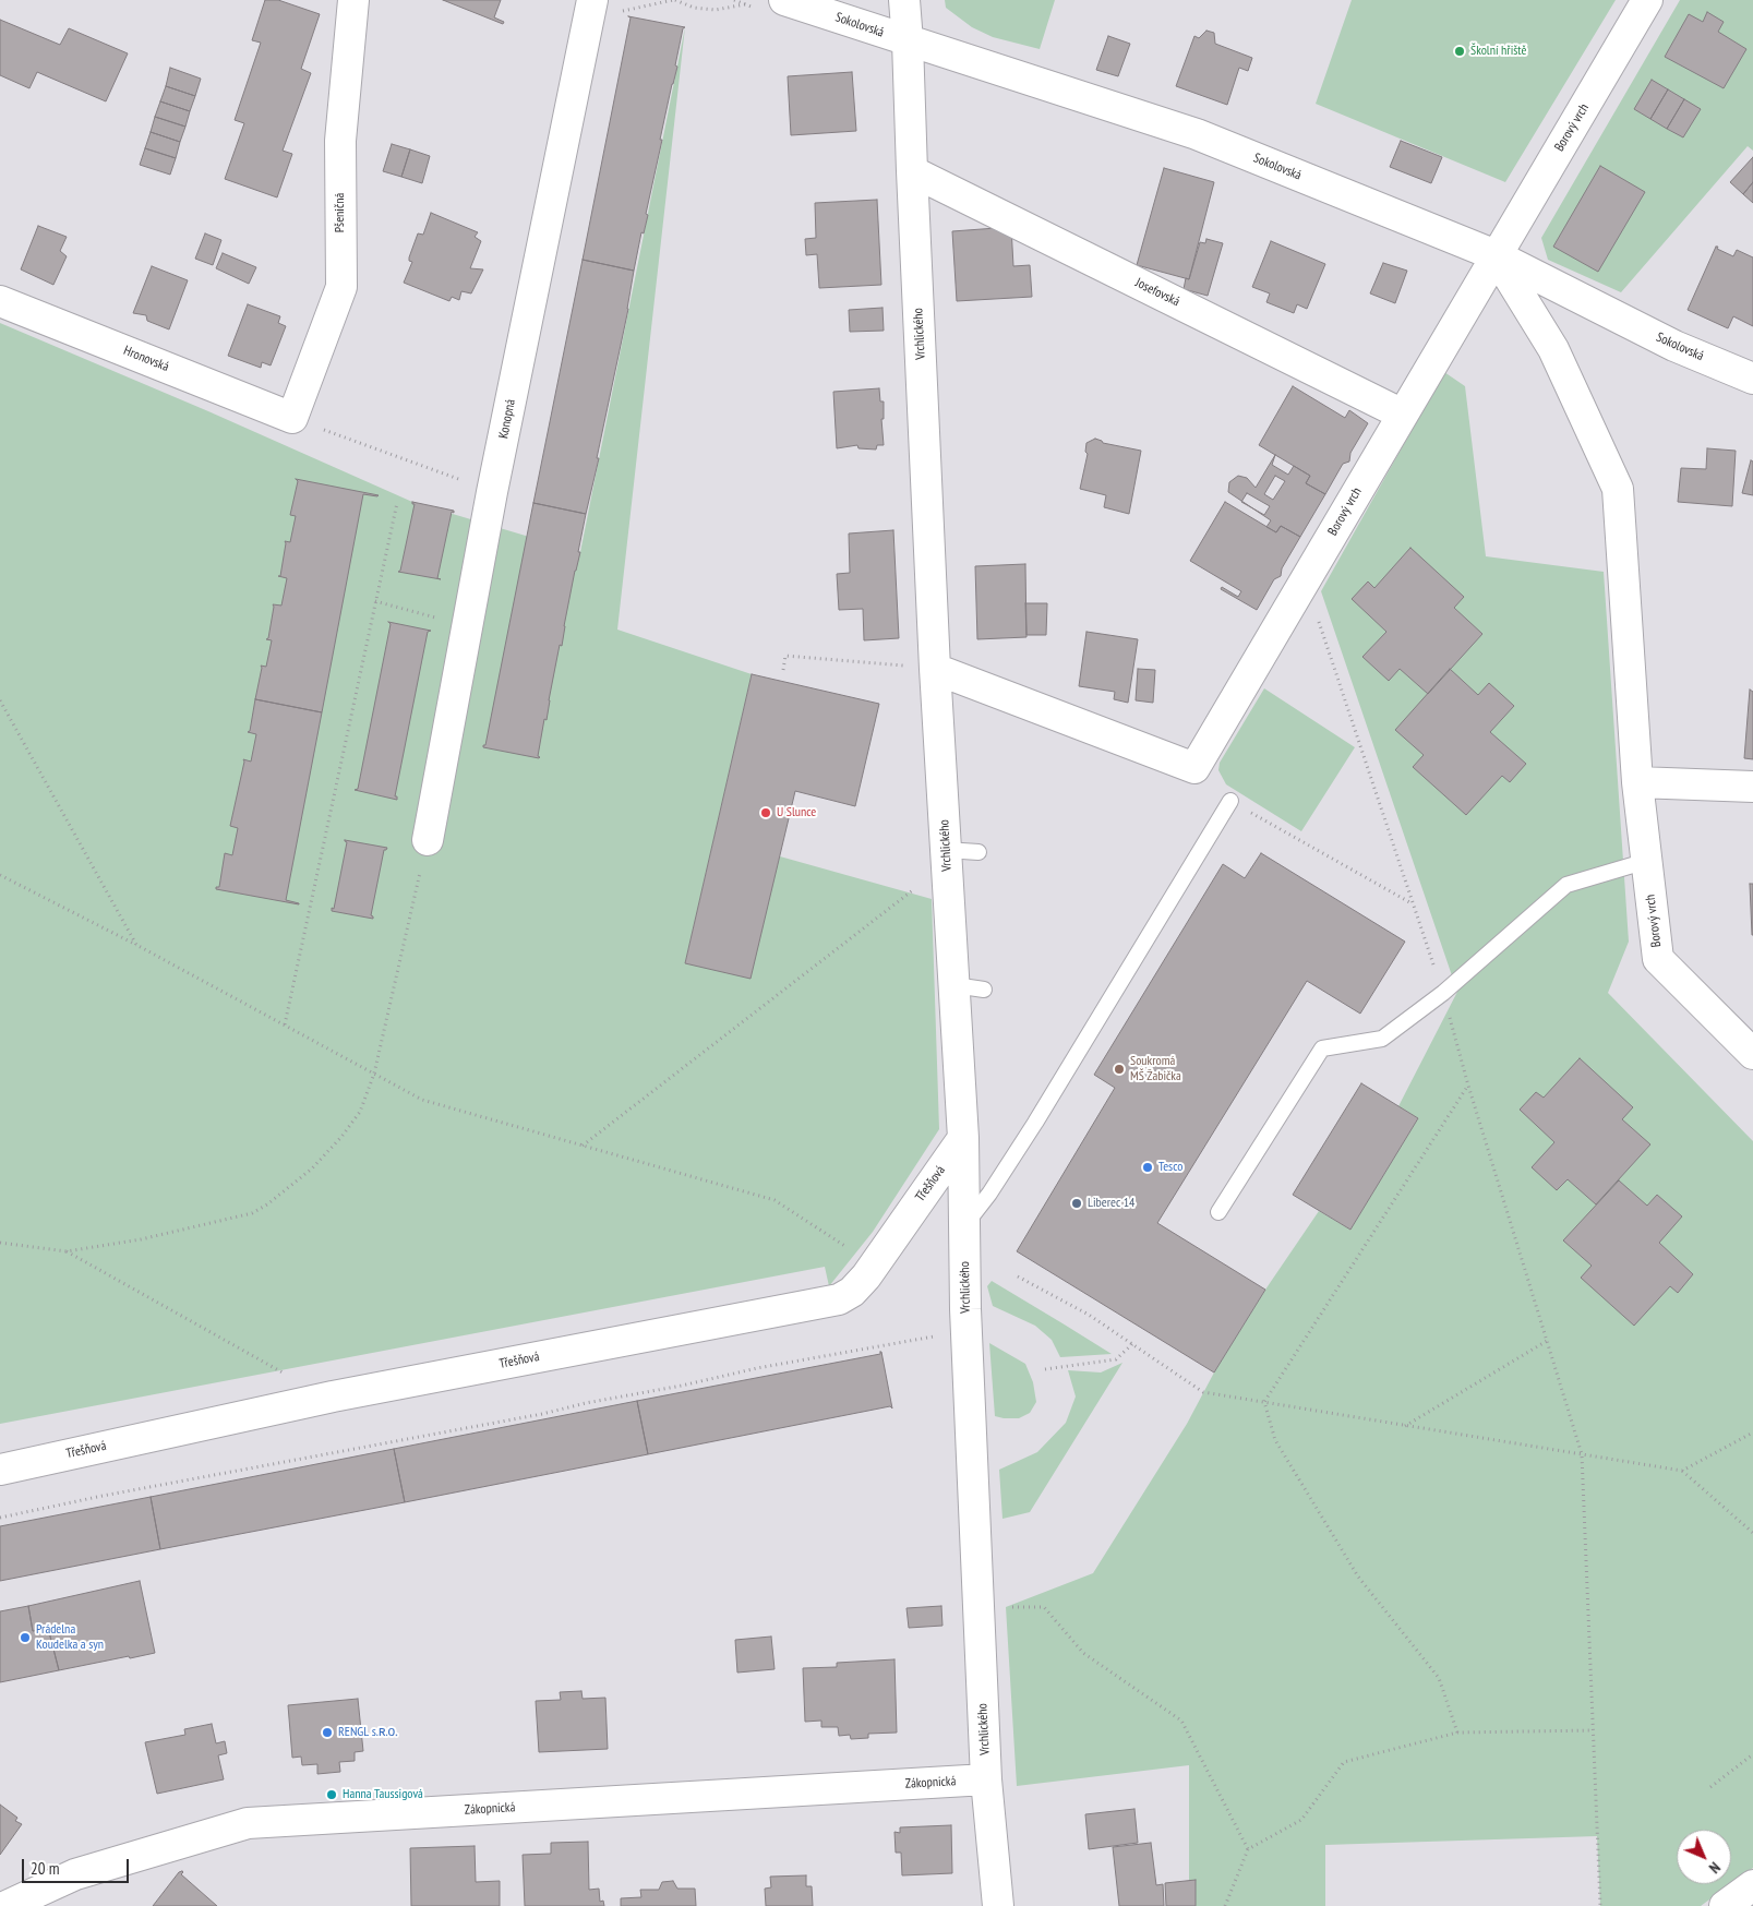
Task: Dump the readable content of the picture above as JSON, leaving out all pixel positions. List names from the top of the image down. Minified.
{"streets":{"street":["Sokolovská","Borový vrch","Pšeničná","Josefovská","Vrchlického","Hronovská","Konopná","Třešňová","Zákopnická"]},"crossings":[["Sokolovská","Borový vrch"],["Sokolovská","Vrchlického"],["Borový vrch","Josefovská"],["Borový vrch","Vrchlického"],["Pšeničná","Hronovská"],["Josefovská","Vrchlického"],["Vrchlického","Třešňová"],["Vrchlického","Zákopnická"]],"places":["Školní hřiště","U Slunce","Soukromá MŠ Žabička","Tesco","Liberec 14","Prádelna Koudelka a syn","RENGL s.ʀ.ᴏ.","Hanna Taussigová"],"scale_bar":"20 m","north":"bottom right"}
